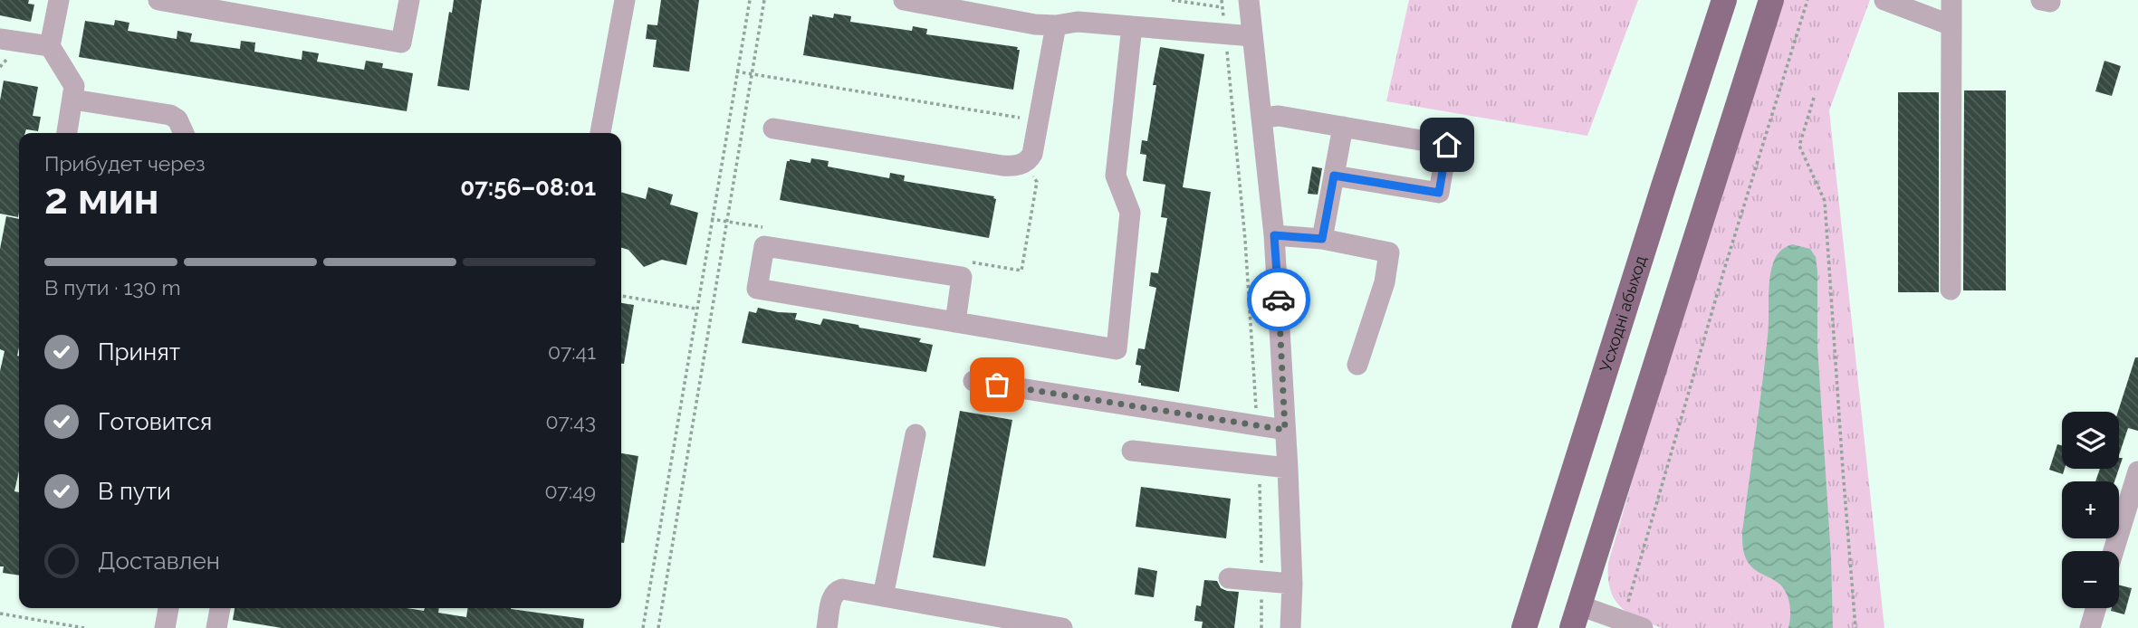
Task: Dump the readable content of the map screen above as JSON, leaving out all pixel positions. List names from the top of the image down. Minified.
{"streets":{"main road":["Усходні абыход"]},"page":{"heading":["2 мин","Прибудет через","07:56–08:01"],"bar":"В пути · 130 m","list":[["Принят","07:41"],["Готовится","07:43"],["В пути","07:49"],"Доставлен"],"map_buttons":["+","−"]}}
